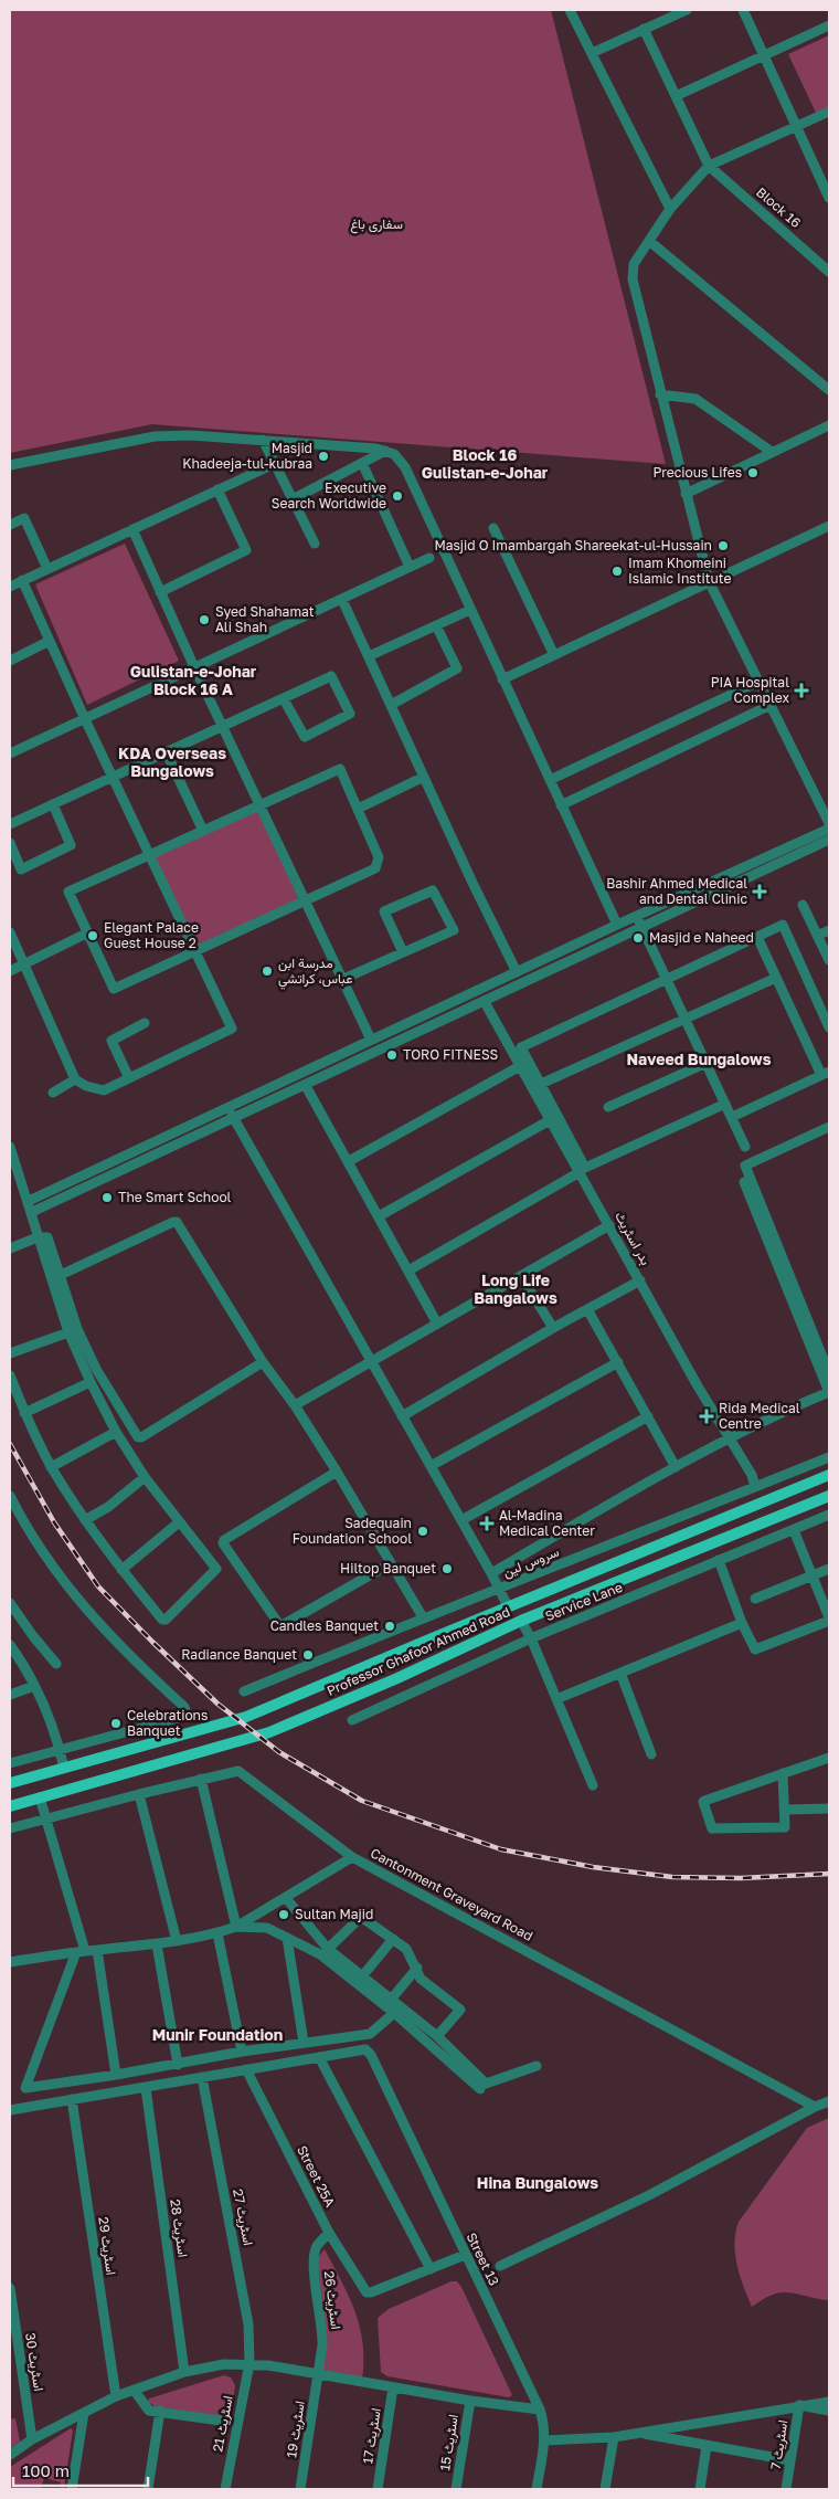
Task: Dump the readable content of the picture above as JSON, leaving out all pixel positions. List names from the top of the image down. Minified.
{"streets":{"main road":["Professor Ghafoor Ahmed Road"],"street":["Block 16","بدر اسٹریٹ","سروس لین","Service Lane","Cantonment Graveyard Road","Street 25A","اسٹریٹ 27","اسٹریٹ 28","اسٹریٹ 29","Street 13","اسٹریٹ 26","اسٹریٹ 30","اسٹریٹ 21","اسٹریٹ 19","اسٹریٹ 17","اسٹریٹ 15","اسٹریٹ 7"]},"crossings":[["بدر اسٹریٹ","سروس لین"],["Street 25A","اسٹریٹ 26"],["اسٹریٹ 27","اسٹریٹ 21"],["اسٹریٹ 26","اسٹریٹ 19"]],"districts":["Block 16 Gulistan-e-Johar","Gulistan-e-Johar Block 16 A","KDA Overseas Bungalows","Naveed Bungalows","Long Life Bangalows","Munir Foundation","Hina Bungalows"],"parks":["سفاری باغ"],"places":{"other":["Masjid Khadeeja-tul-kubraa","Precious Lifes","Executive Search Worldwide","Masjid O Imambargah Shareekat-ul-Hussain","Imam Khomeini Islamic Institute","Syed Shahamat Ali Shah","Elegant Palace Guest House 2","Masjid e Naheed","مدرسة ابن عباس، كراتشي","TORO FITNESS","The Smart School","Sadequain Foundation School","Hiltop Banquet","Candles Banquet","Radiance Banquet","Celebrations Banquet","Sultan Majid"],"health":["PIA Hospital Complex","Bashir Ahmed Medical and Dental Clinic","Rida Medical Centre","Al-Madina Medical Center"]},"scale_bar":"100 m"}
